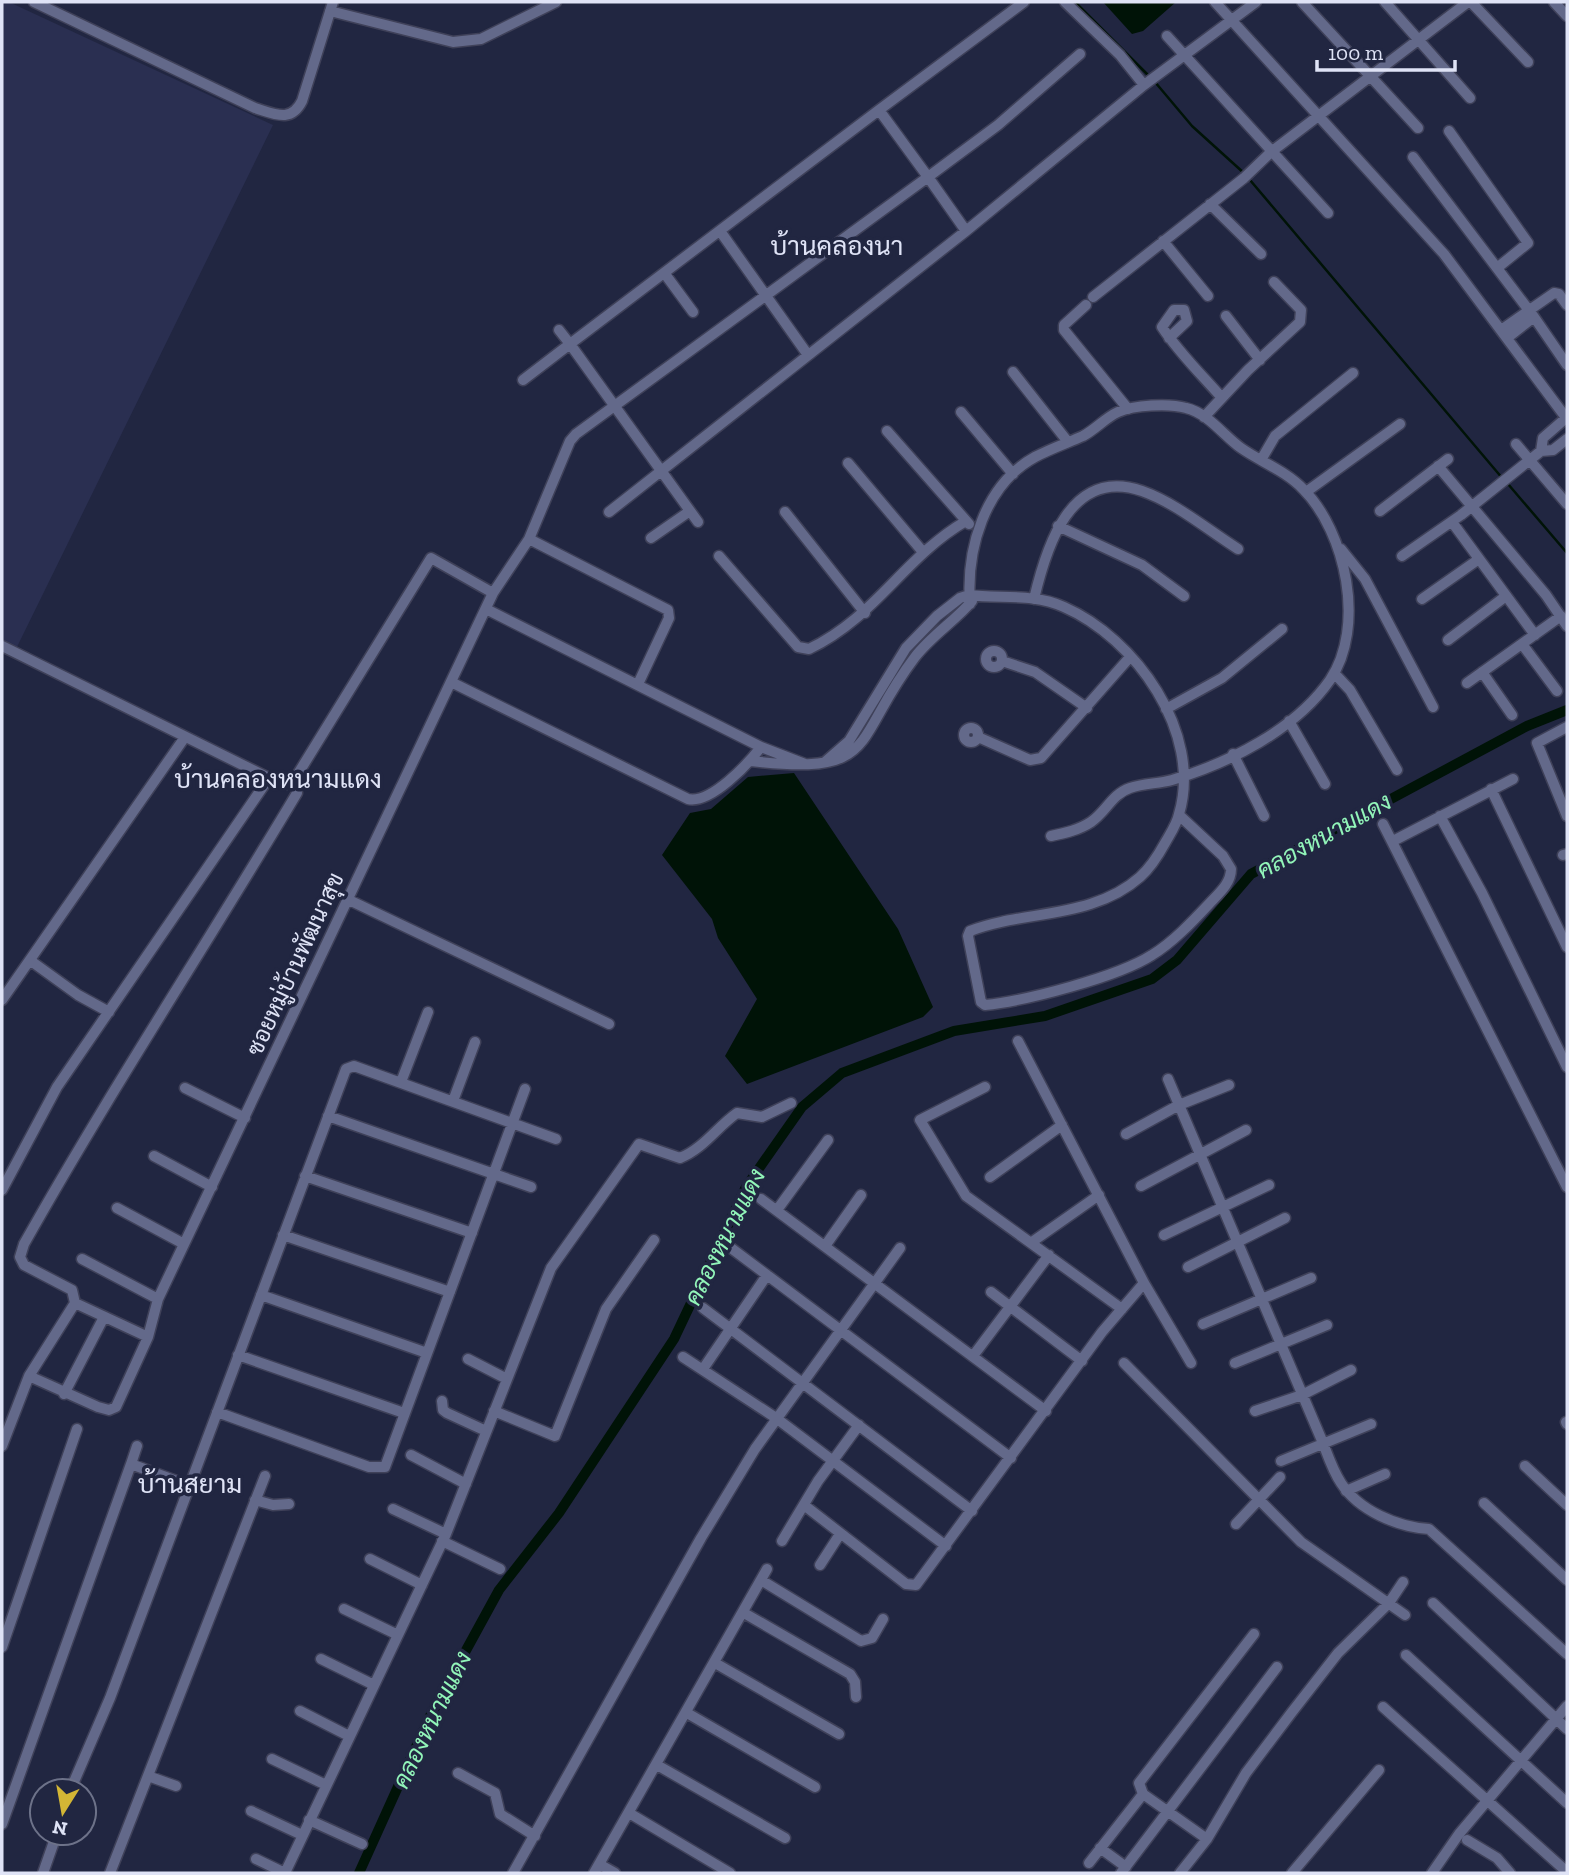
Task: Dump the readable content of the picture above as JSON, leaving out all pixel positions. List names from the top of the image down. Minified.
{"streets":{"street":["ซอยหมู่บ้านพัฒนาสุข"]},"districts":["บ้านคลองนา","บ้านคลองหนามแดง","บ้านสยาม"],"water":["คลองหนามแดง"],"scale_bar":"100 m","north":"bottom"}
